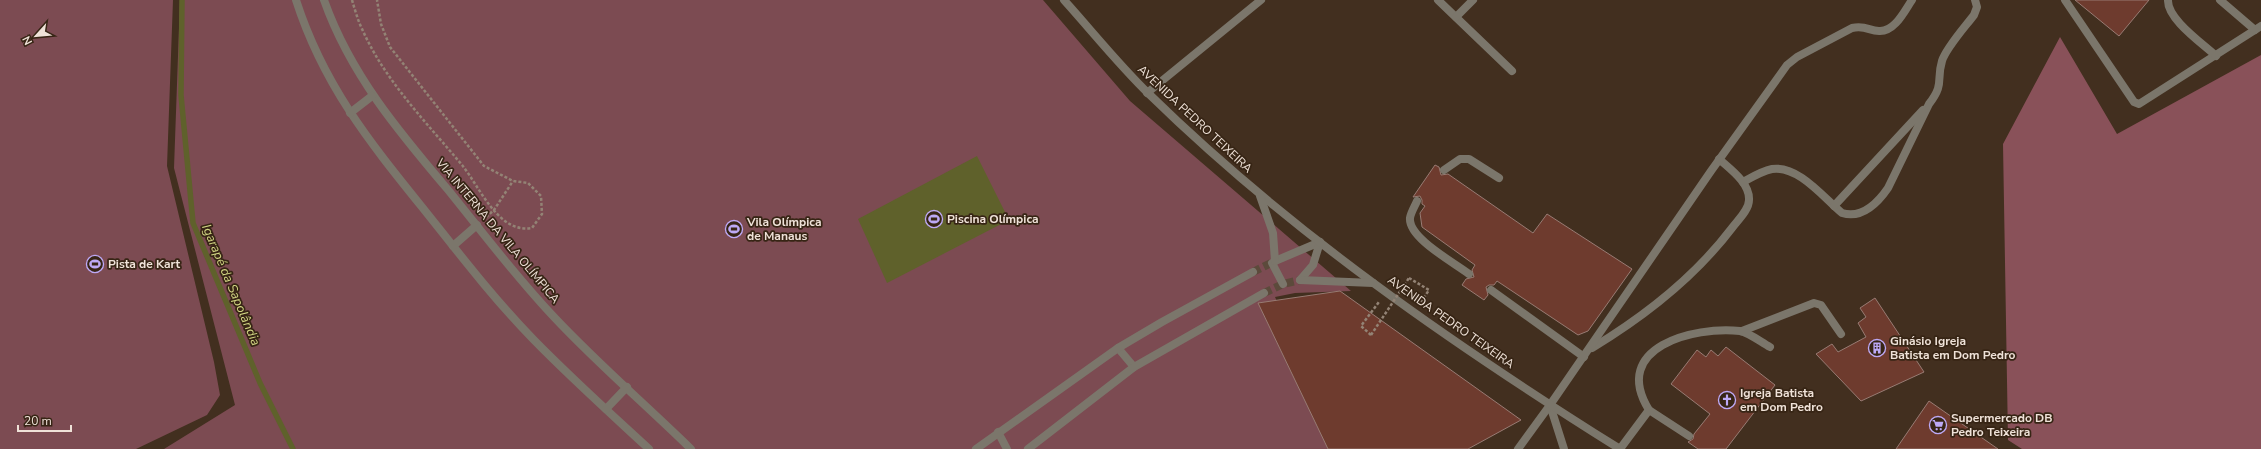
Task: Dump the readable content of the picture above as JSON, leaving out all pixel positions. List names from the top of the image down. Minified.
{"streets":{"street":["AVENIDA PEDRO TEIXEIRA","VIA INTERNA DA VILA OLÍMPICA"]},"water":["Igarapé da Sapolândia"],"places":{"sports":["Piscina Olímpica","Vila Olímpica de Manaus","Pista de Kart"],"building":["Ginásio Igreja Batista em Dom Pedro"],"church":["Igreja Batista em Dom Pedro"],"supermarket":["Supermercado DB Pedro Teixeira"]},"scale_bar":"20 m","north":"bottom left"}
